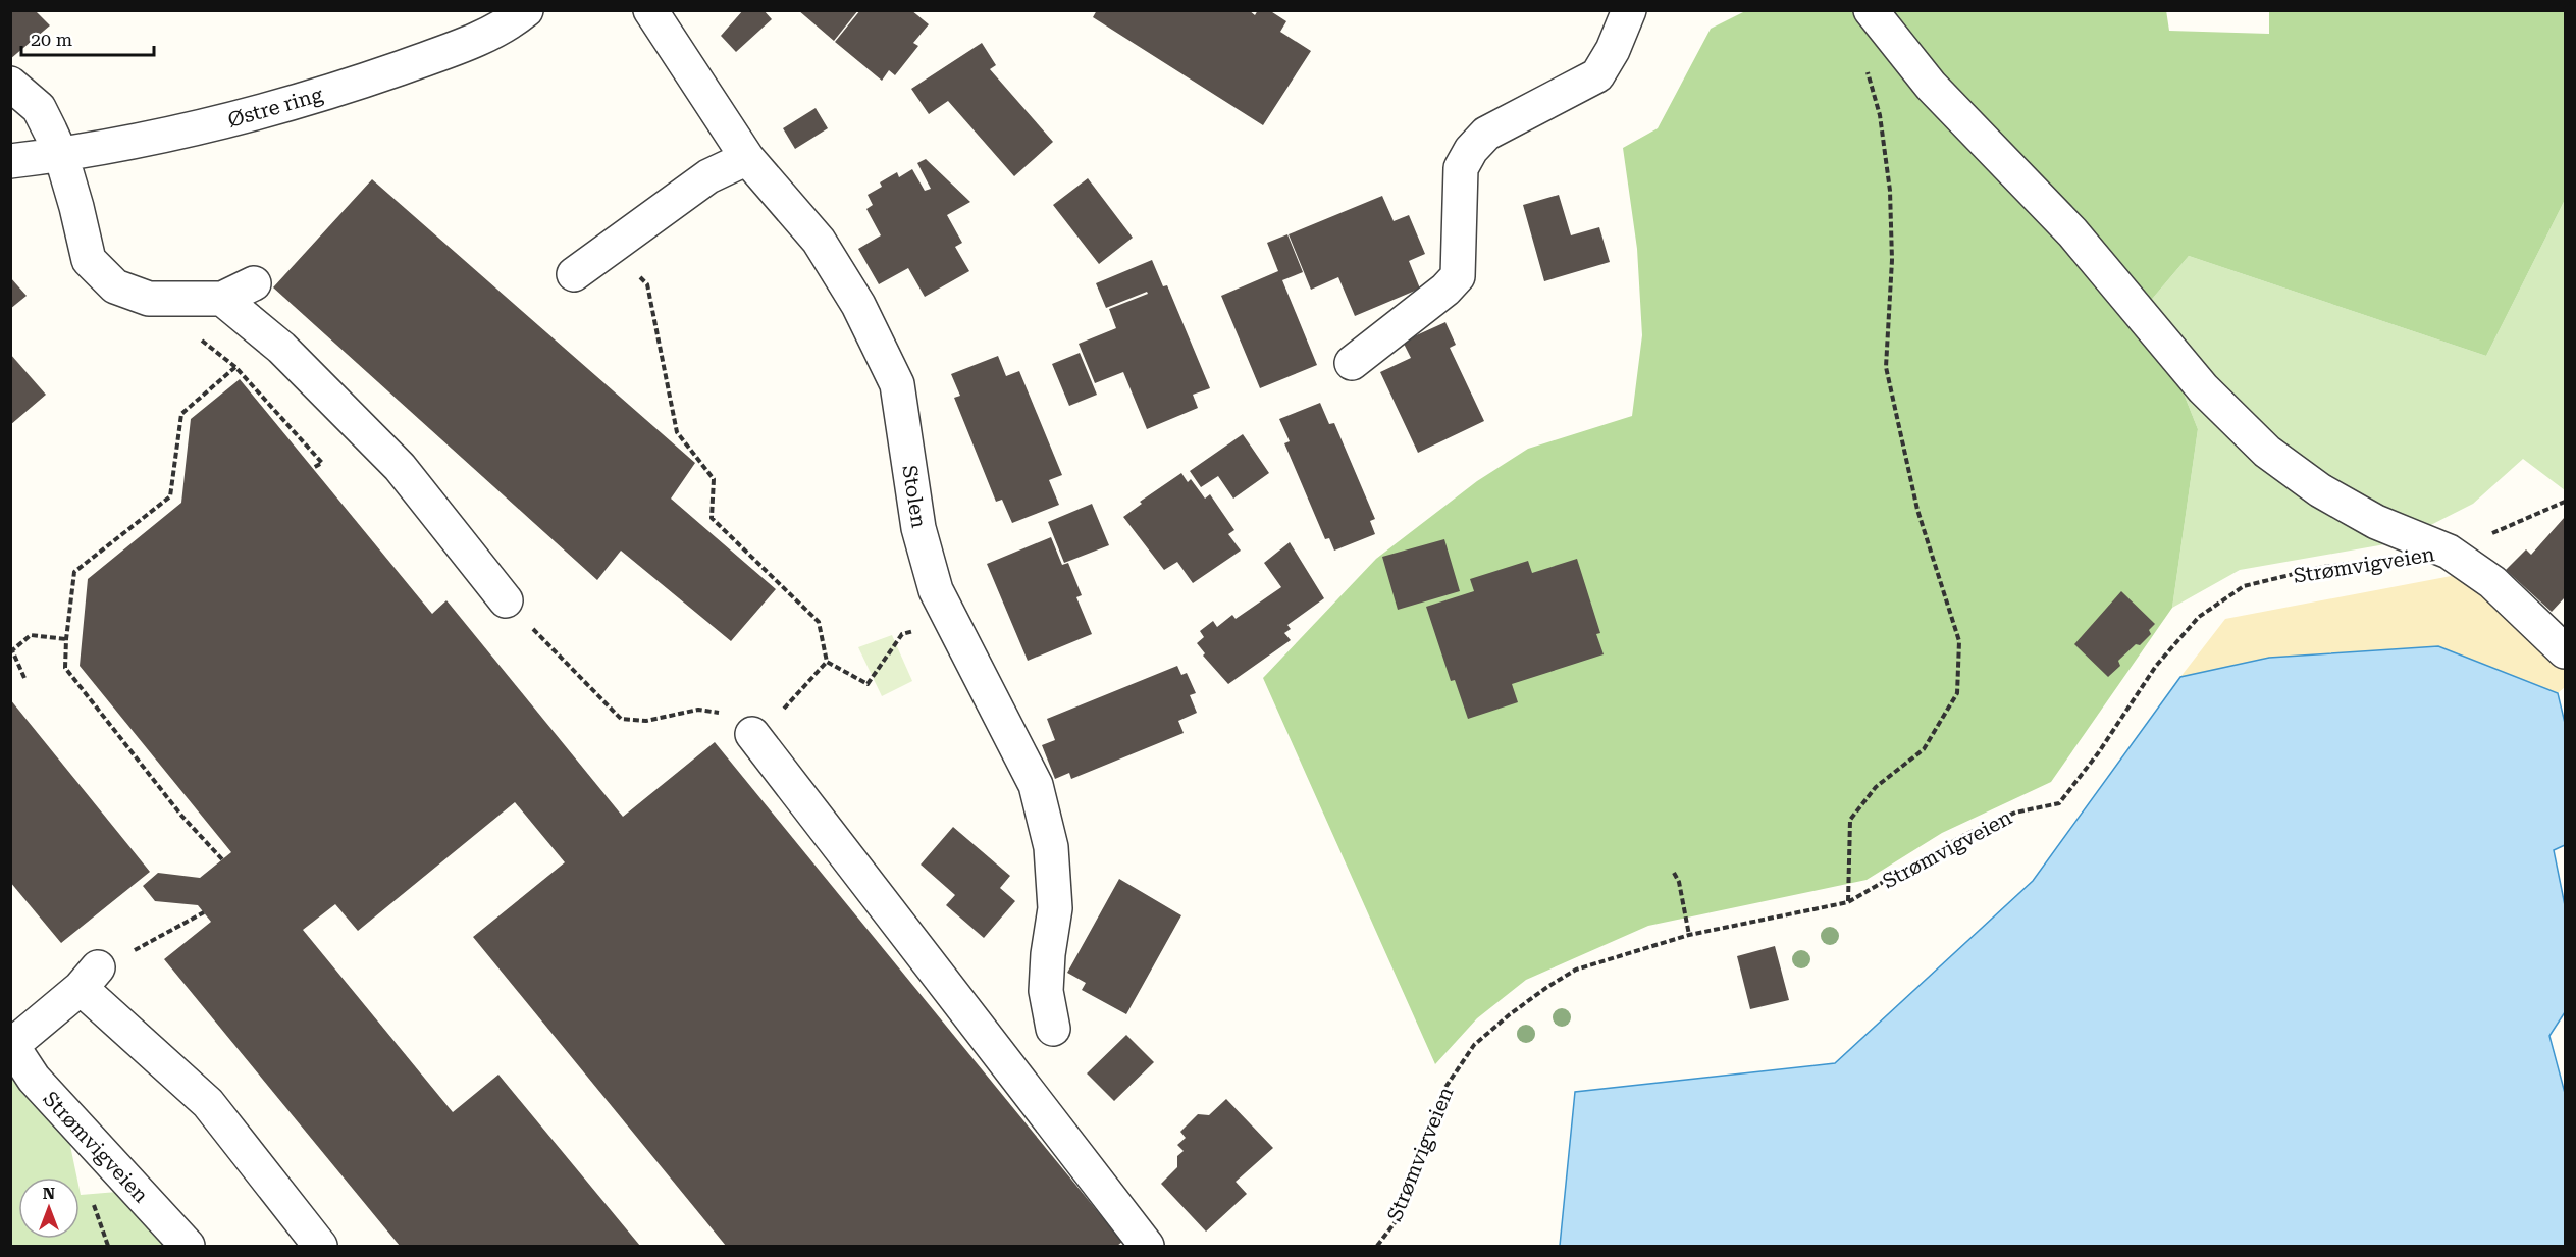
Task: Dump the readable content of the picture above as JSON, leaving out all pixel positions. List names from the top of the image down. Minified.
{"streets":{"street":["Østre ring","Stolen","Strømvigveien"]},"scale_bar":"20 m","north":"top"}
